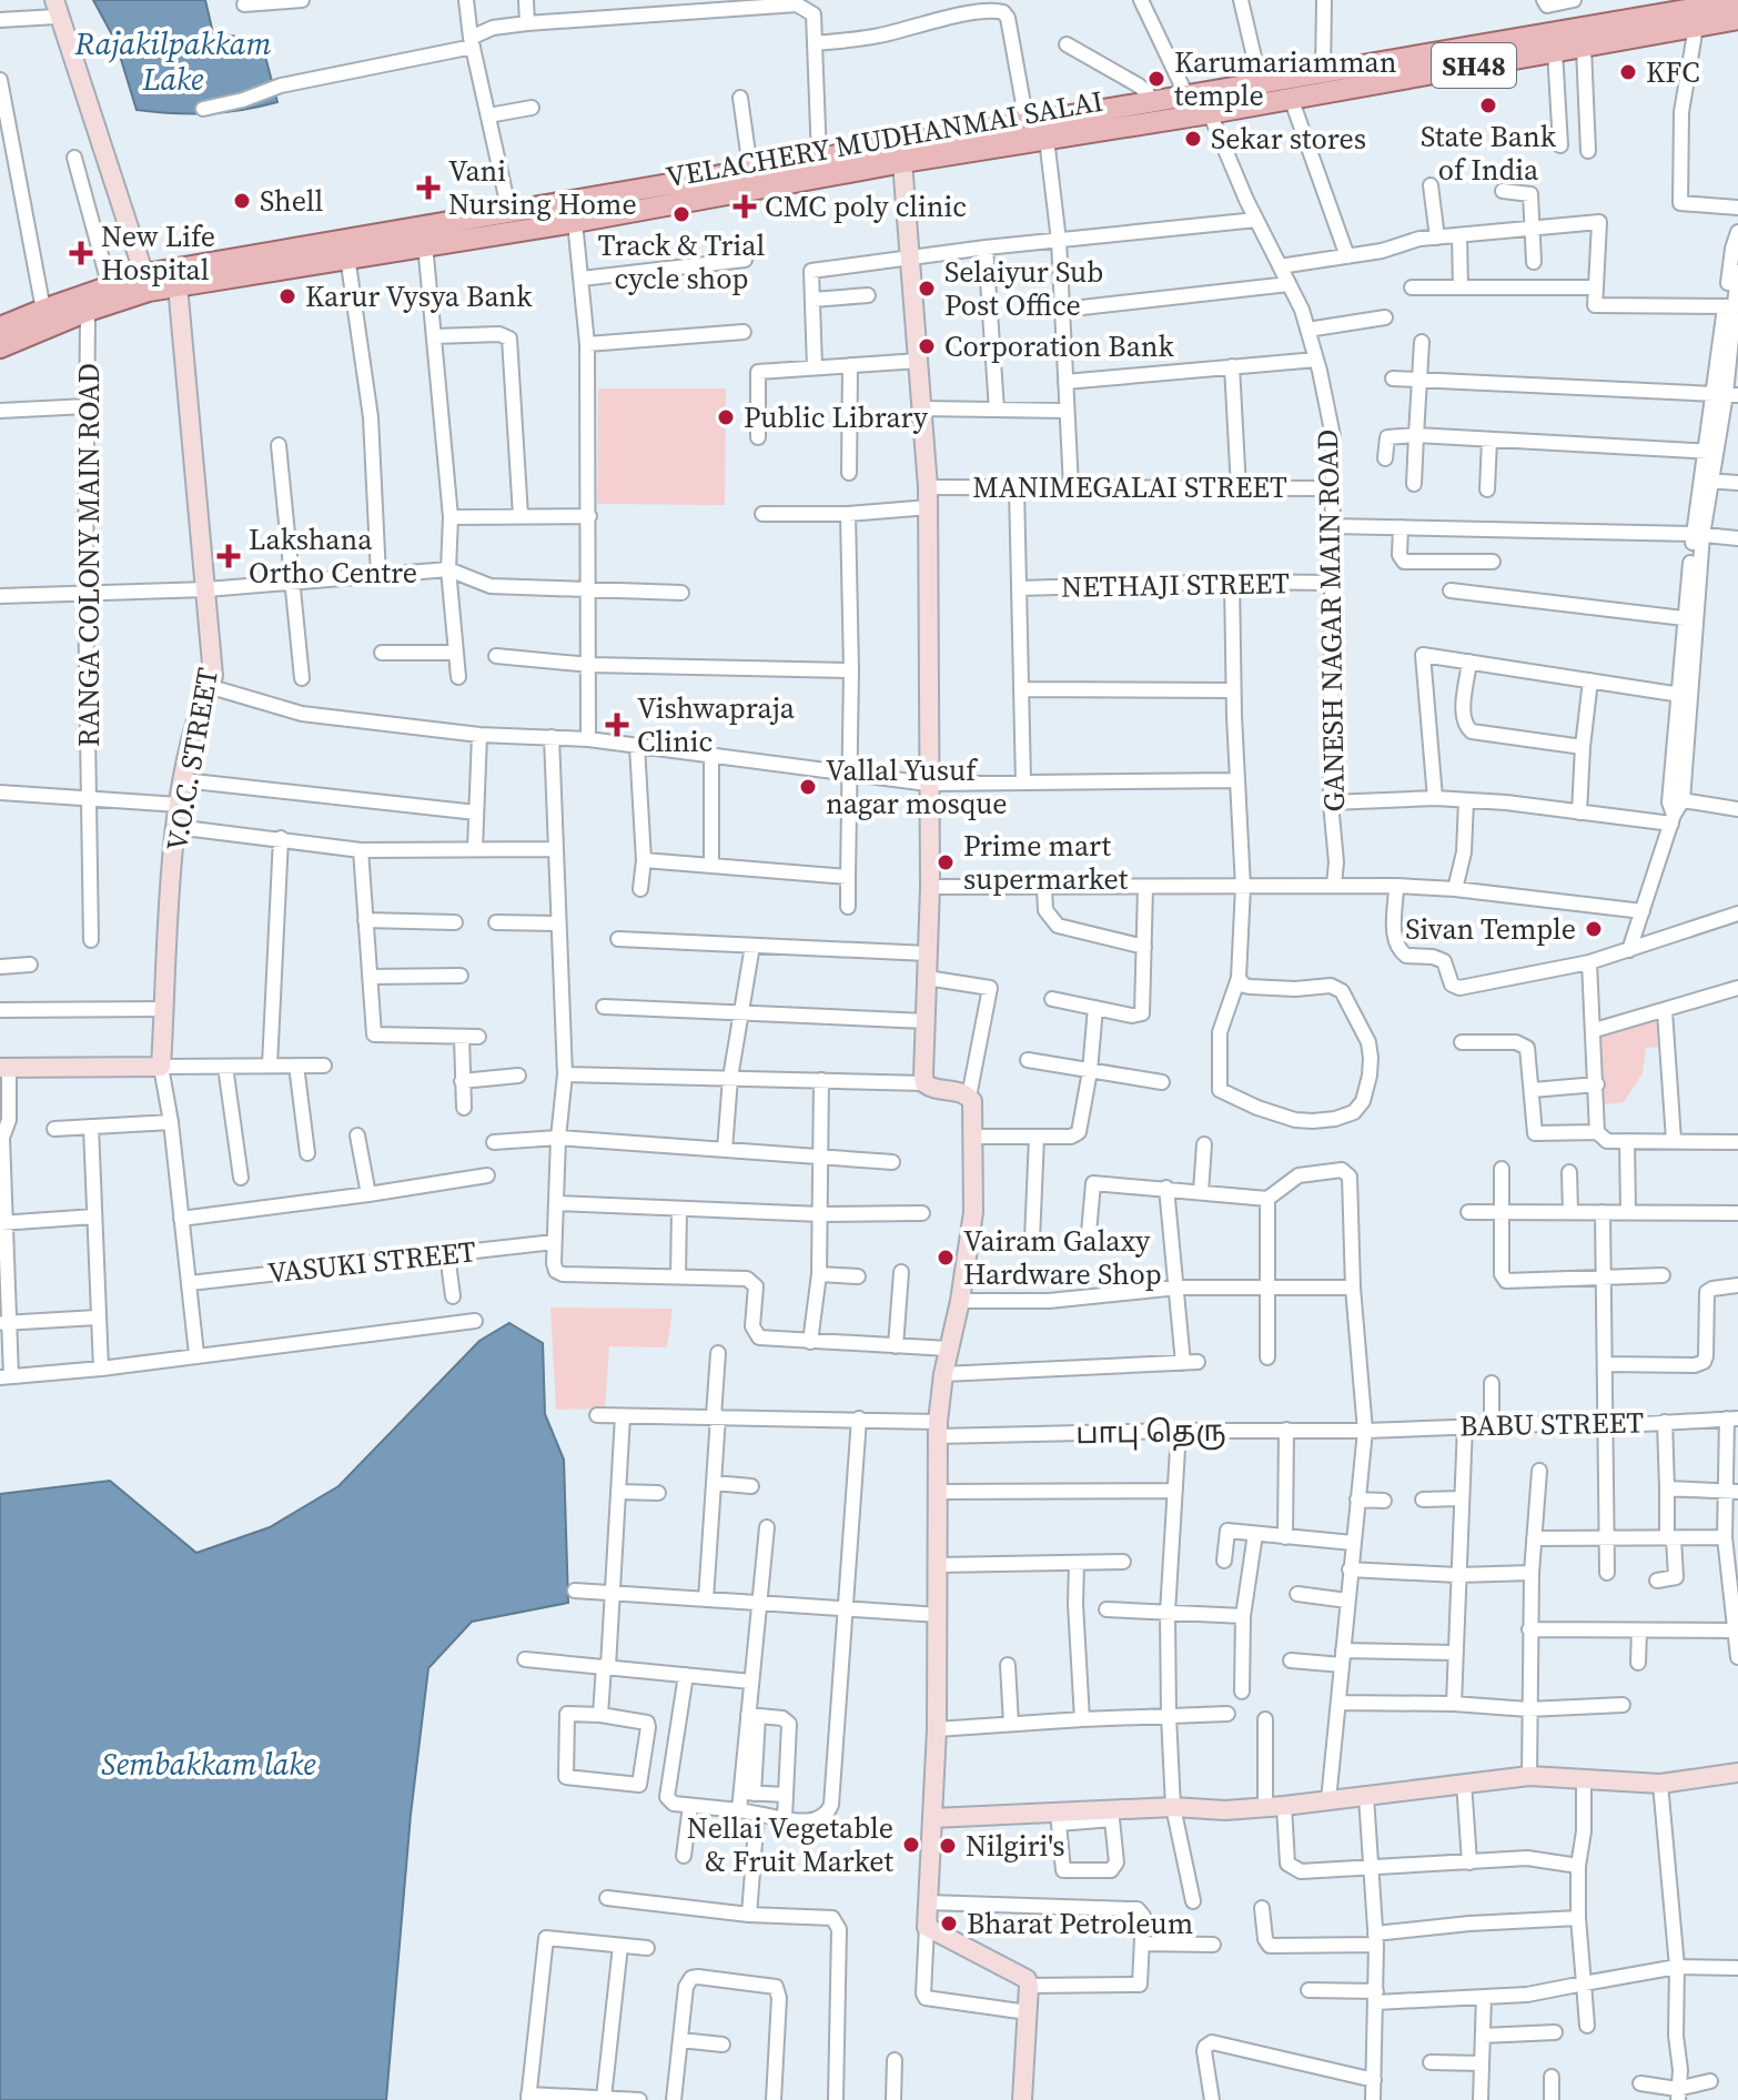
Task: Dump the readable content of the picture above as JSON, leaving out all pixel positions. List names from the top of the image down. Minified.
{"streets":{"main road":["SH48","VELACHERY MUDHANMAI SALAI"],"street":["MANIMEGALAI STREET","RANGA COLONY MAIN ROAD","NETHAJI STREET","GANESH NAGAR MAIN ROAD","V.O.C. STREET","VASUKI STREET","BABU STREET","பாபு தெரு"]},"crossings":[["SH48","VELACHERY MUDHANMAI SALAI"],["SH48","GANESH NAGAR MAIN ROAD"],["VELACHERY MUDHANMAI SALAI","RANGA COLONY MAIN ROAD"],["VELACHERY MUDHANMAI SALAI","GANESH NAGAR MAIN ROAD"],["VELACHERY MUDHANMAI SALAI","V.O.C. STREET"],["MANIMEGALAI STREET","GANESH NAGAR MAIN ROAD"],["NETHAJI STREET","GANESH NAGAR MAIN ROAD"],["V.O.C. STREET","VASUKI STREET"],["BABU STREET","பாபு தெரு"]],"water":["Rajakilpakkam Lake","Sembakkam lake"],"places":{"other":["KFC","Karumariamman temple","State Bank of India","Sekar stores","Shell","Track & Trial cycle shop","Selaiyur Sub Post Office","Karur Vysya Bank","Corporation Bank","Public Library","Vallal Yusuf nagar mosque","Prime mart supermarket","Sivan Temple","Vairam Galaxy Hardware Shop","Nellai Vegetable & Fruit Market","Nilgiri's","Bharat Petroleum"],"health":["Vani Nursing Home","CMC poly clinic","New Life Hospital","Lakshana Ortho Centre","Vishwapraja Clinic"]}}
